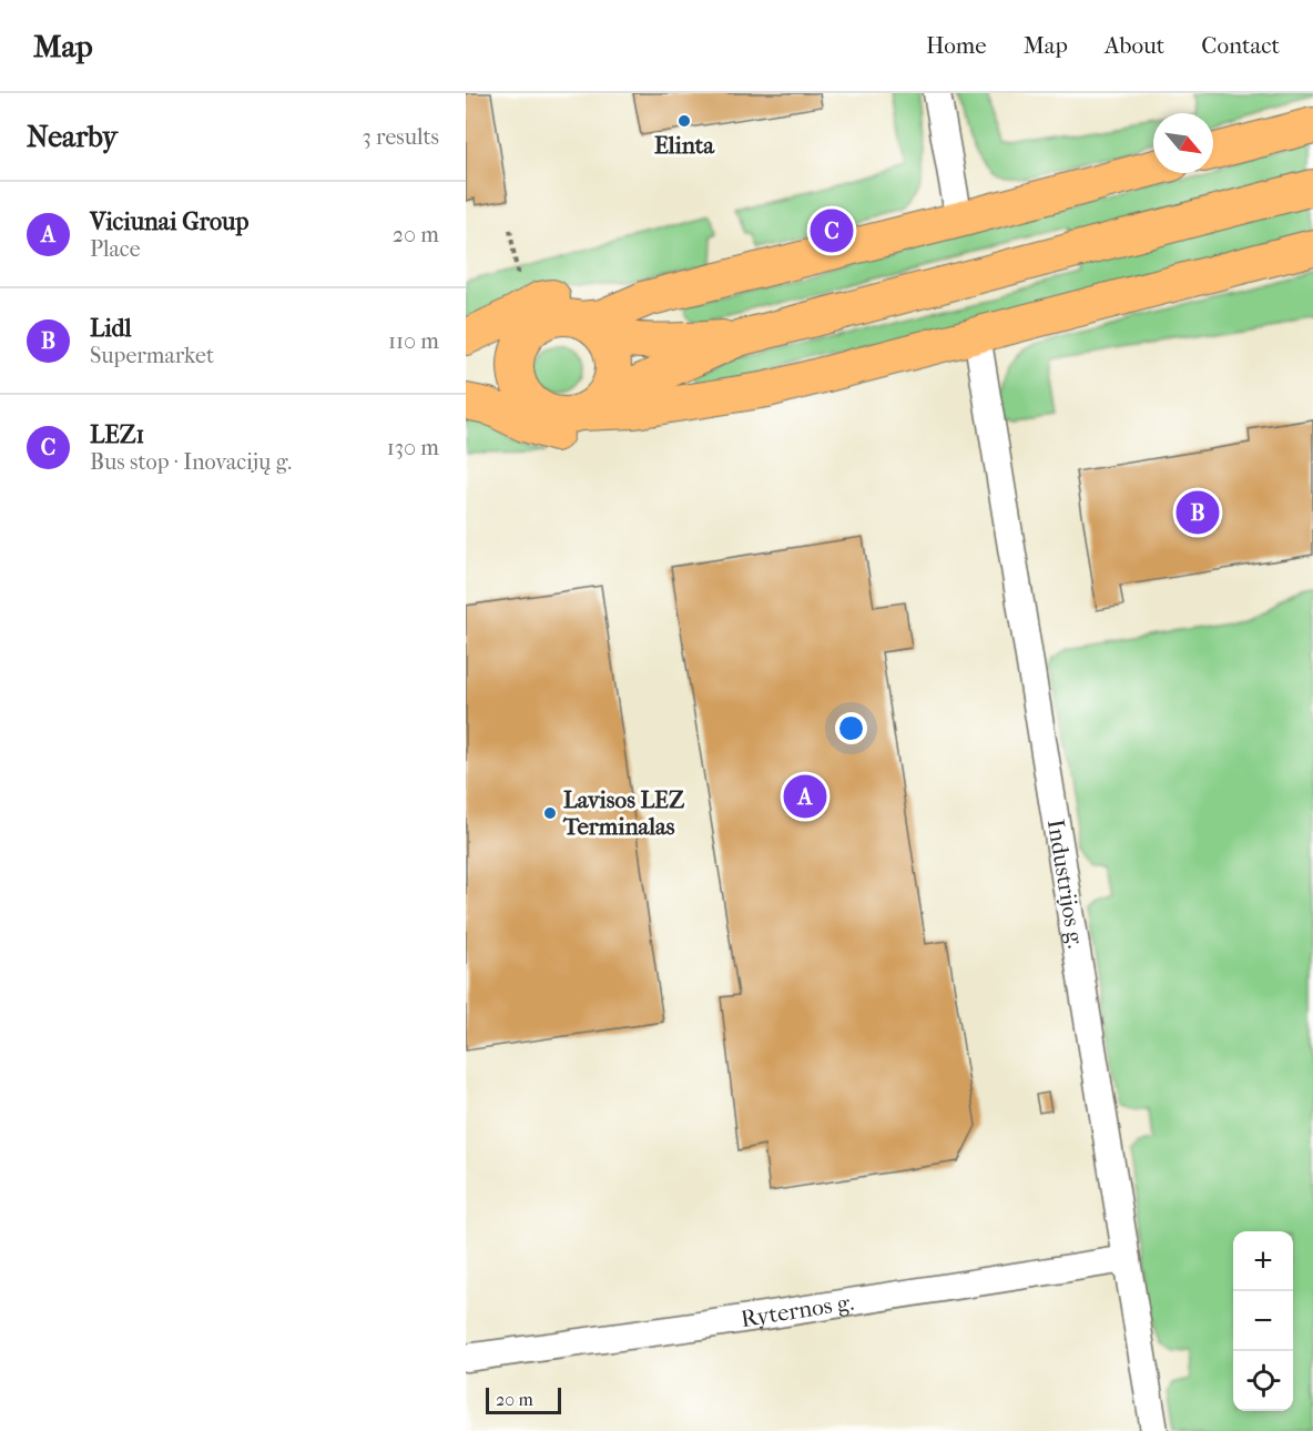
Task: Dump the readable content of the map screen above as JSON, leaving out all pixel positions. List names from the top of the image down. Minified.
{"streets":{"street":["Industrijos g.","Ryternos g."]},"crossings":[["Industrijos g.","Ryternos g."]],"places":["Elinta","Lavisos LEZ Terminalas"],"scale_bar":"20 m","north":"bottom right","page":{"header":"Map","nav":["Home","Map","About","Contact"],"heading":["Nearby","3 results"],"list":[{"mark":"A","name":"Viciunai Group","note":"Place","value":"20 m"},{"mark":"B","name":"Lidl","note":"Supermarket","value":"110 m"},{"mark":"C","name":"LEZ1","note":"Bus stop · Inovacijų g.","value":"130 m"}],"pins":["C","B","A"],"map_buttons":["+","−"],"scale":"20 m"}}
